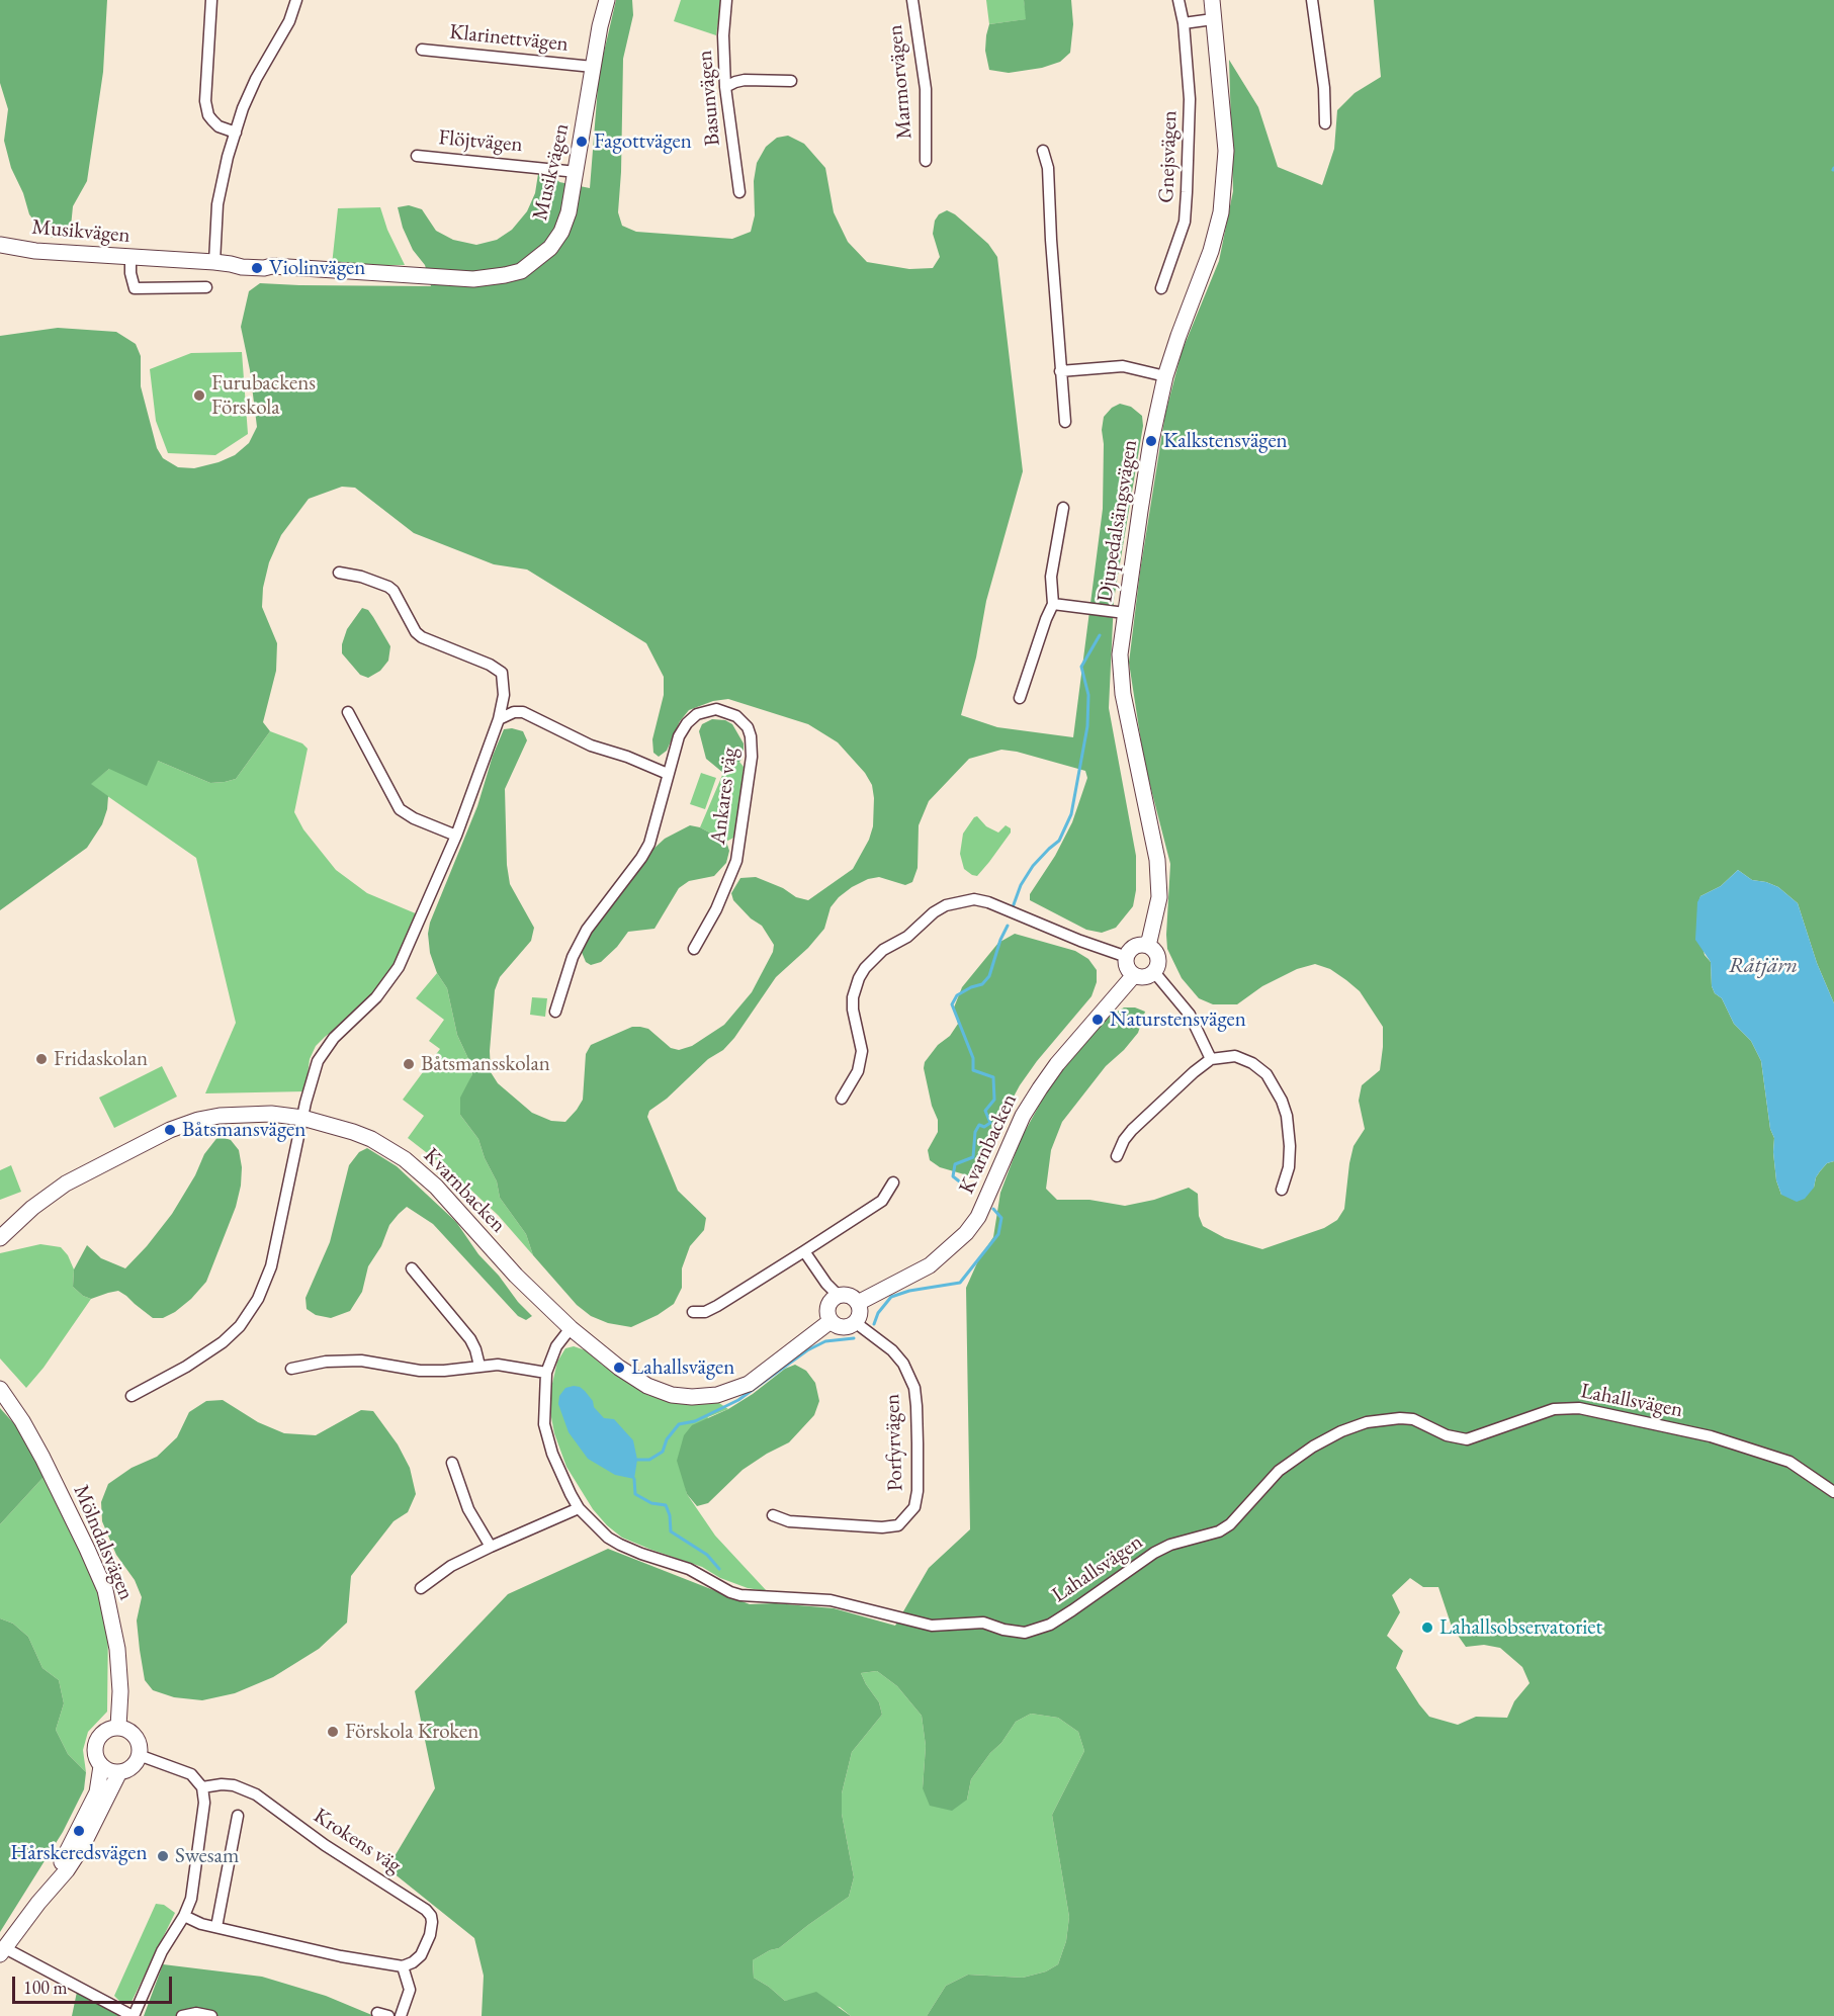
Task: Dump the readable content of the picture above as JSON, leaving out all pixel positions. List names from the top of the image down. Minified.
{"streets":{"street":["Klarinettvägen","Marmorvägen","Basunvägen","Flöjtvägen","Gnejsvägen","Musikvägen","Djupedalsängsvägen","Ankares väg","Kvarnbacken","Lahallsvägen","Porfyrvägen","Mölndalsvägen","Krokens väg"]},"crossings":[["Klarinettvägen","Musikvägen"],["Flöjtvägen","Musikvägen"],["Djupedalsängsvägen","Kvarnbacken"],["Kvarnbacken","Lahallsvägen"],["Kvarnbacken","Porfyrvägen"]],"water":["Råtjärn"],"places":["Fagottvägen","Violinvägen","Furubackens Förskola","Kalkstensvägen","Naturstensvägen","Fridaskolan","Båtsmansskolan","Båtsmansvägen","Lahallsvägen","Lahallsobservatoriet","Förskola Kroken","Hårskeredsvägen","Swesam"],"scale_bar":"100 m"}
